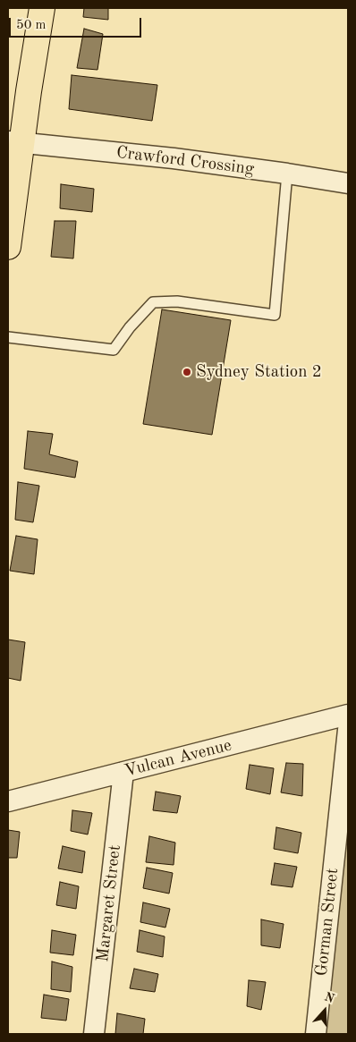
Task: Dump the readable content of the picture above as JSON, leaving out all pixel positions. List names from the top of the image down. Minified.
{"streets":{"street":["Crawford Crossing","Vulcan Avenue","Margaret Street","Gorman Street"]},"crossings":[["Vulcan Avenue","Margaret Street"]],"places":["Sydney Station 2"],"scale_bar":"50 m","north":"top"}
